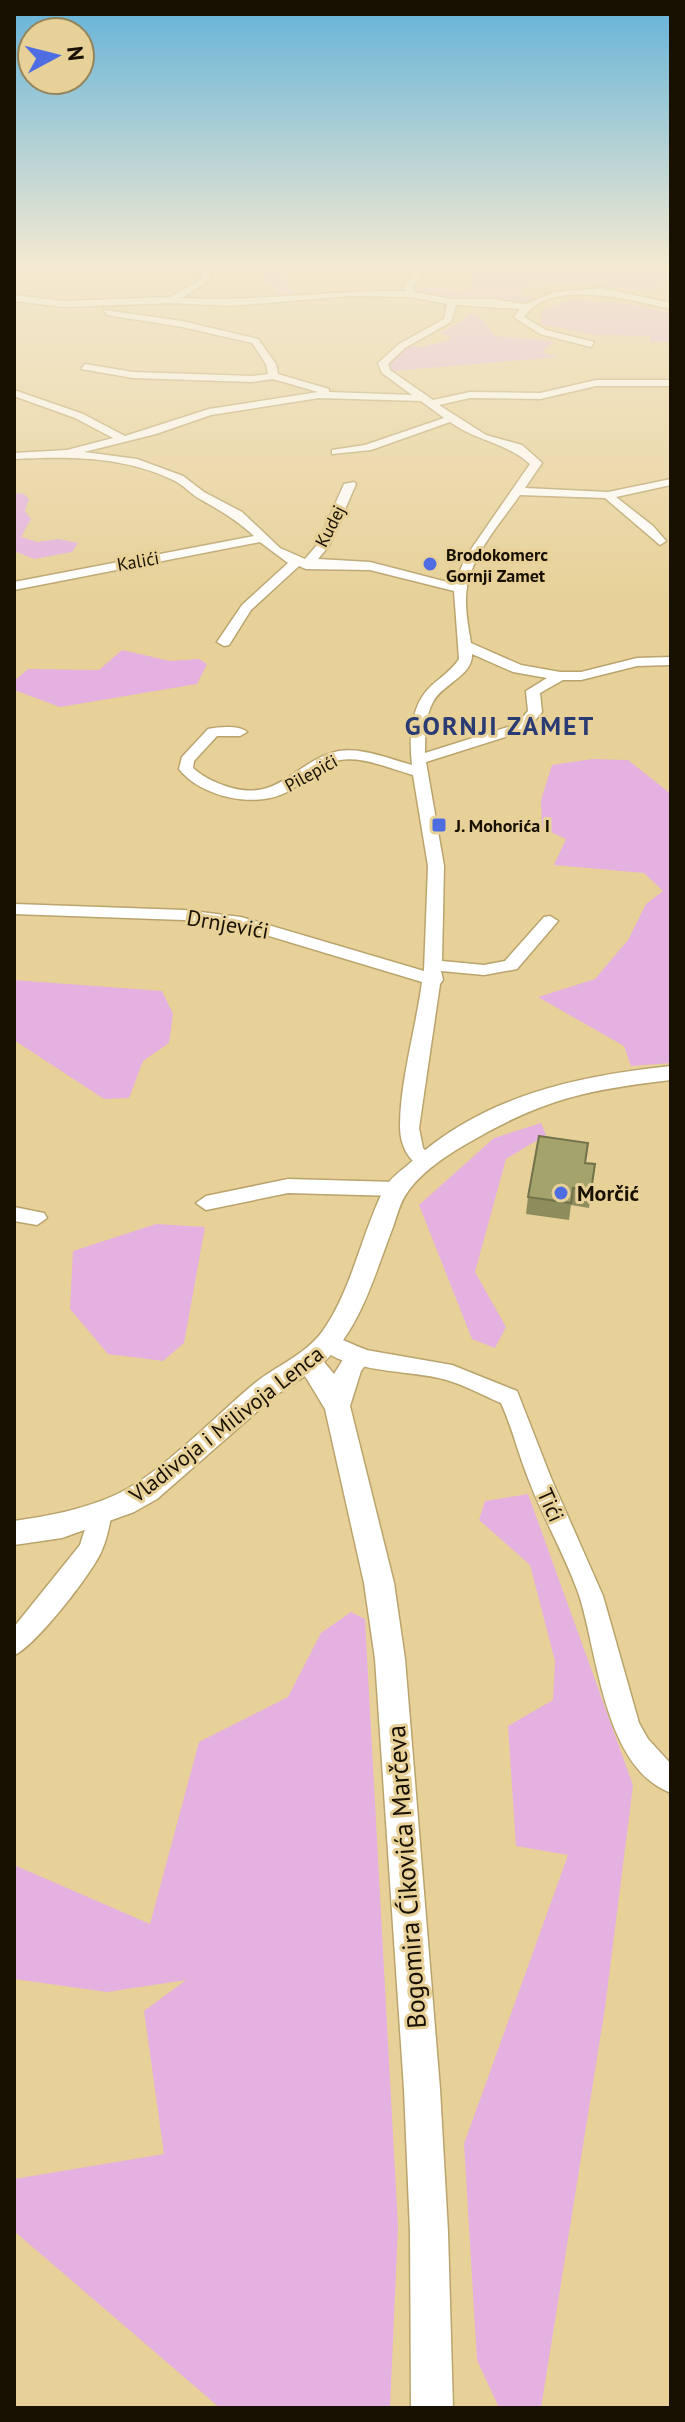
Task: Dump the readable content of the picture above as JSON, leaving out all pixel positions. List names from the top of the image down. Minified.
{"streets":{"street":["Kudej","Kalići","Pilepići","Drnjevići","Vladivoja i Milivoja Lenca","Tići","Bogomira Ćikovića Marčeva"]},"crossings":[["Vladivoja i Milivoja Lenca","Tići"],["Vladivoja i Milivoja Lenca","Bogomira Ćikovića Marčeva"],["Tići","Bogomira Ćikovića Marčeva"]],"districts":["GORNJI ZAMET"],"places":{"other":["Brodokomerc Gornji Zamet","Morčić"],"transit":["J. Mohorića I"]},"north":"right"}
